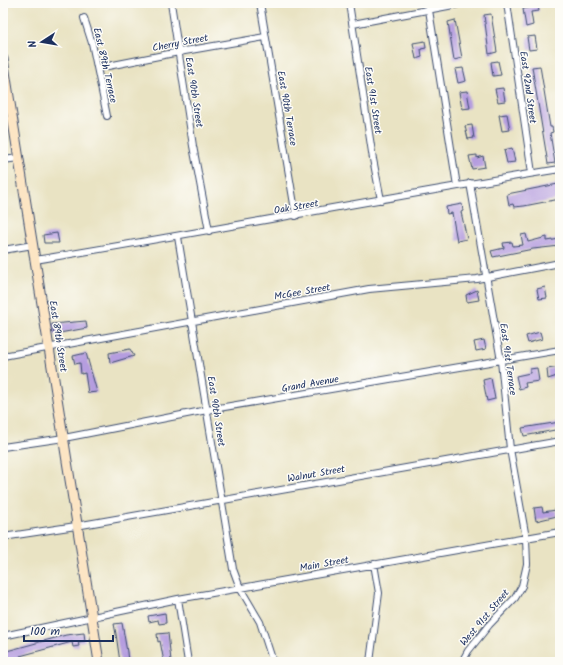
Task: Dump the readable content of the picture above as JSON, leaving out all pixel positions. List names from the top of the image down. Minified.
{"streets":{"street":["Cherry Street","East 89th Terrace","East 92nd Street","East 90th Street","East 91st Street","East 90th Terrace","Oak Street","McGee Street","East 89th Street","East 91st Terrace","Grand Avenue","Walnut Street","Main Street","West 91st Street"]},"crossings":[["Cherry Street","East 89th Terrace"],["Cherry Street","East 90th Street"],["Cherry Street","East 90th Terrace"],["East 92nd Street","Oak Street"],["East 90th Street","Oak Street"],["East 90th Street","McGee Street"],["East 90th Street","Grand Avenue"],["East 90th Street","Walnut Street"],["East 90th Street","Main Street"],["East 91st Street","Oak Street"],["East 90th Terrace","Oak Street"],["Oak Street","East 89th Street"],["Oak Street","East 91st Terrace"],["McGee Street","East 89th Street"],["McGee Street","East 91st Terrace"],["East 89th Street","Grand Avenue"],["East 89th Street","Walnut Street"],["East 89th Street","Main Street"],["East 91st Terrace","Grand Avenue"],["East 91st Terrace","Walnut Street"],["East 91st Terrace","Main Street"],["East 91st Terrace","West 91st Street"],["Main Street","West 91st Street"]],"scale_bar":"100 m","north":"left"}
